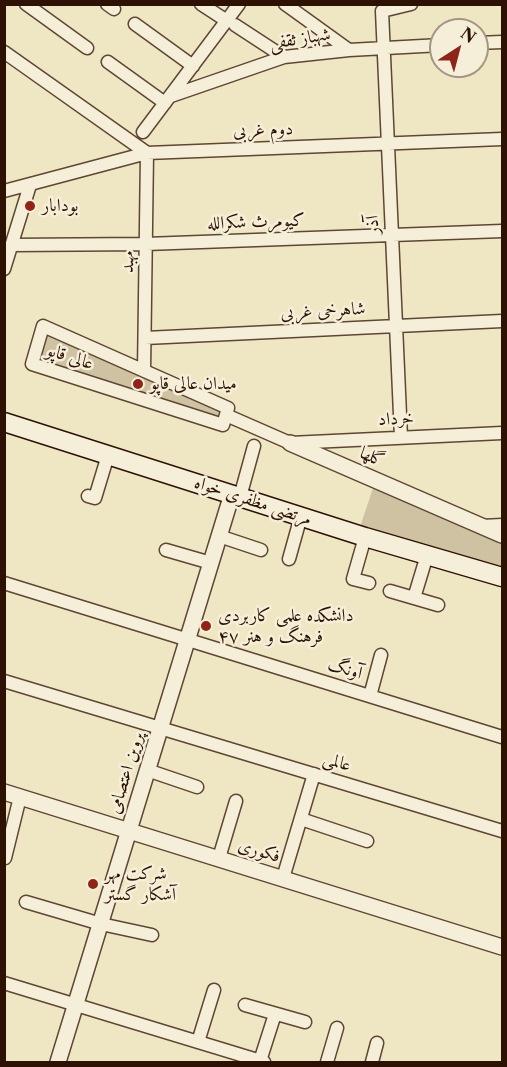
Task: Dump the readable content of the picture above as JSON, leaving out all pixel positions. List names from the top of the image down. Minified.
{"streets":{"main road":["مرتضی مظفری خواه"],"street":["شهباز ثقفی","دوم غربی","کیومرث شکرالله","آذر","مهبد","شاهرخی غربی","عالی قاپو","خرداد","گلها","آونگ","عالمی","پروین اعتصامی","فکوری"]},"crossings":[["شهباز ثقفی","آذر"],["دوم غربی","آذر"],["دوم غربی","مهبد"],["کیومرث شکرالله","آذر"],["کیومرث شکرالله","مهبد"],["آذر","شاهرخی غربی"],["آذر","خرداد"],["مهبد","شاهرخی غربی"],["مهبد","عالی قاپو"],["عالی قاپو","گلها"],["خرداد","گلها"],["مرتضی مظفری خواه","پروین اعتصامی"],["آونگ","پروین اعتصامی"],["عالمی","پروین اعتصامی"],["پروین اعتصامی","فکوری"]],"places":["بودابار","میدان عالی قاپو","دانشکده علمی کاربردی فرهنگ و هنر ۴۷","شرکت مهر آشکار گستر"],"north":"top right"}
